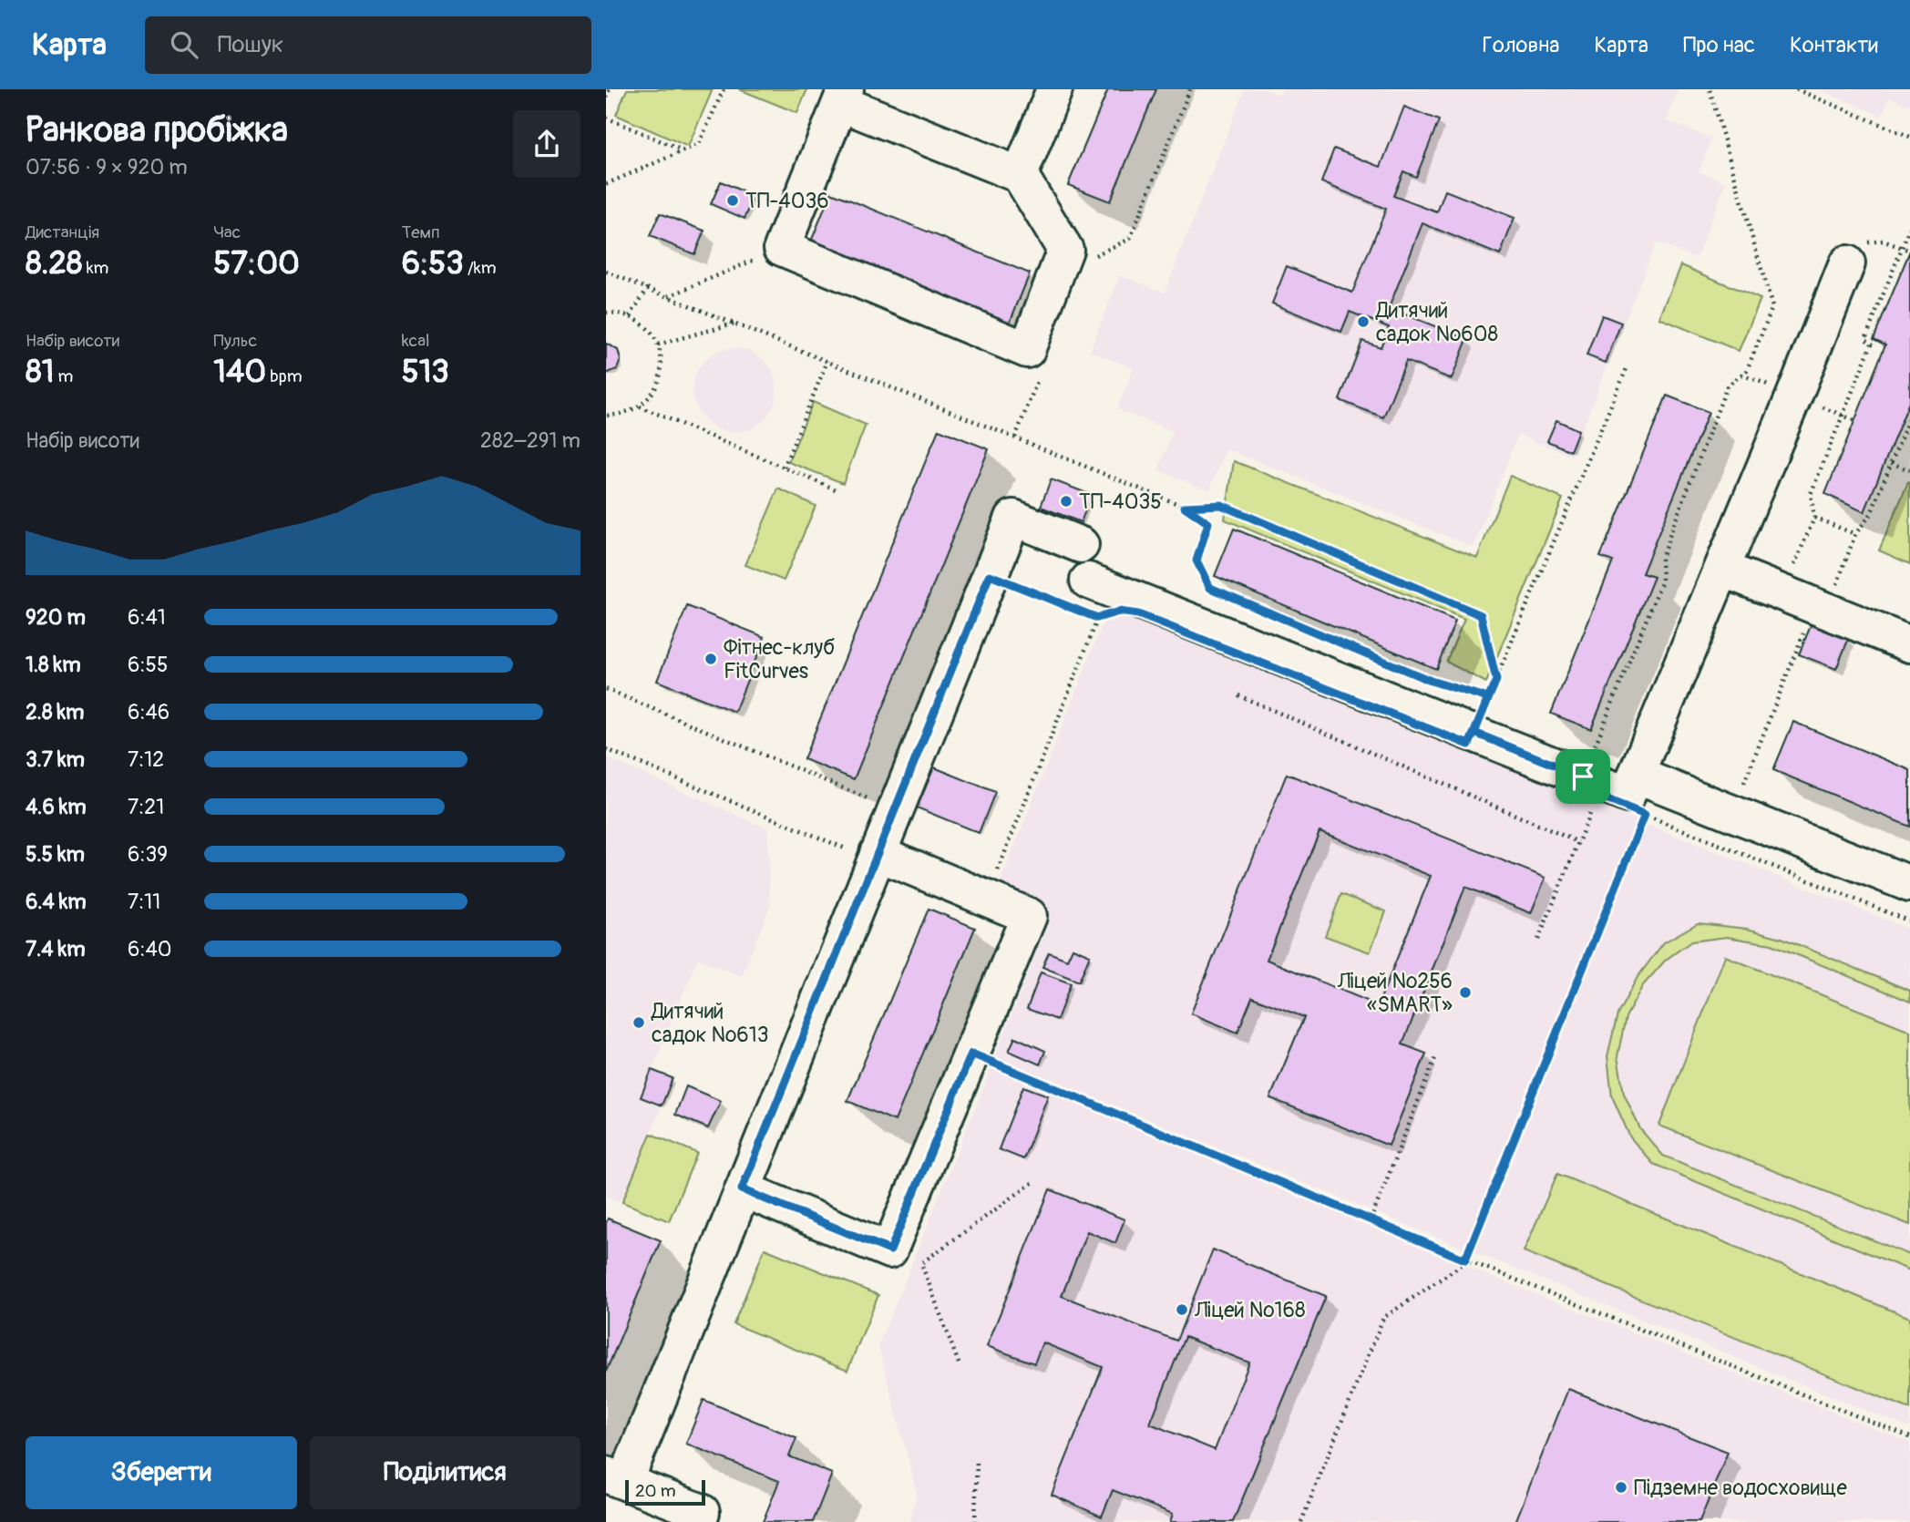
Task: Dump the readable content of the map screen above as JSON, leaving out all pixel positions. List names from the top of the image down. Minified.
{"places":["ТП-4036","Дитячий садок №608","ТП-4035","Фітнес-клуб FitCurves","Ліцей №256 «SMART»","Дитячий садок №613","Ліцей №168","Підземне водосховище"],"scale_bar":"20 m","page":{"header":"Карта","search":"Пошук","nav":["Головна","Карта","Про нас","Контакти"],"heading":["Ранкова пробіжка","07:56 · 9 × 920 m"],"stats":[["Дистанція","8.28 km"],["Час","57:00"],["Темп","6:53 /km"],["Набір висоти","81 m"],["Пульс","140 bpm"],["kcal","513"]],"chart":["Набір висоти","282–291 m"],"list":[{"name":"920 m","note":"6:41"},{"name":"1.8 km","note":"6:55"},{"name":"2.8 km","note":"6:46"},{"name":"3.7 km","note":"7:12"},{"name":"4.6 km","note":"7:21"},{"name":"5.5 km","note":"6:39"},{"name":"6.4 km","note":"7:11"},{"name":"7.4 km","note":"6:40"}],"buttons":["Зберегти","Поділитися"],"scale":"20 m"}}
